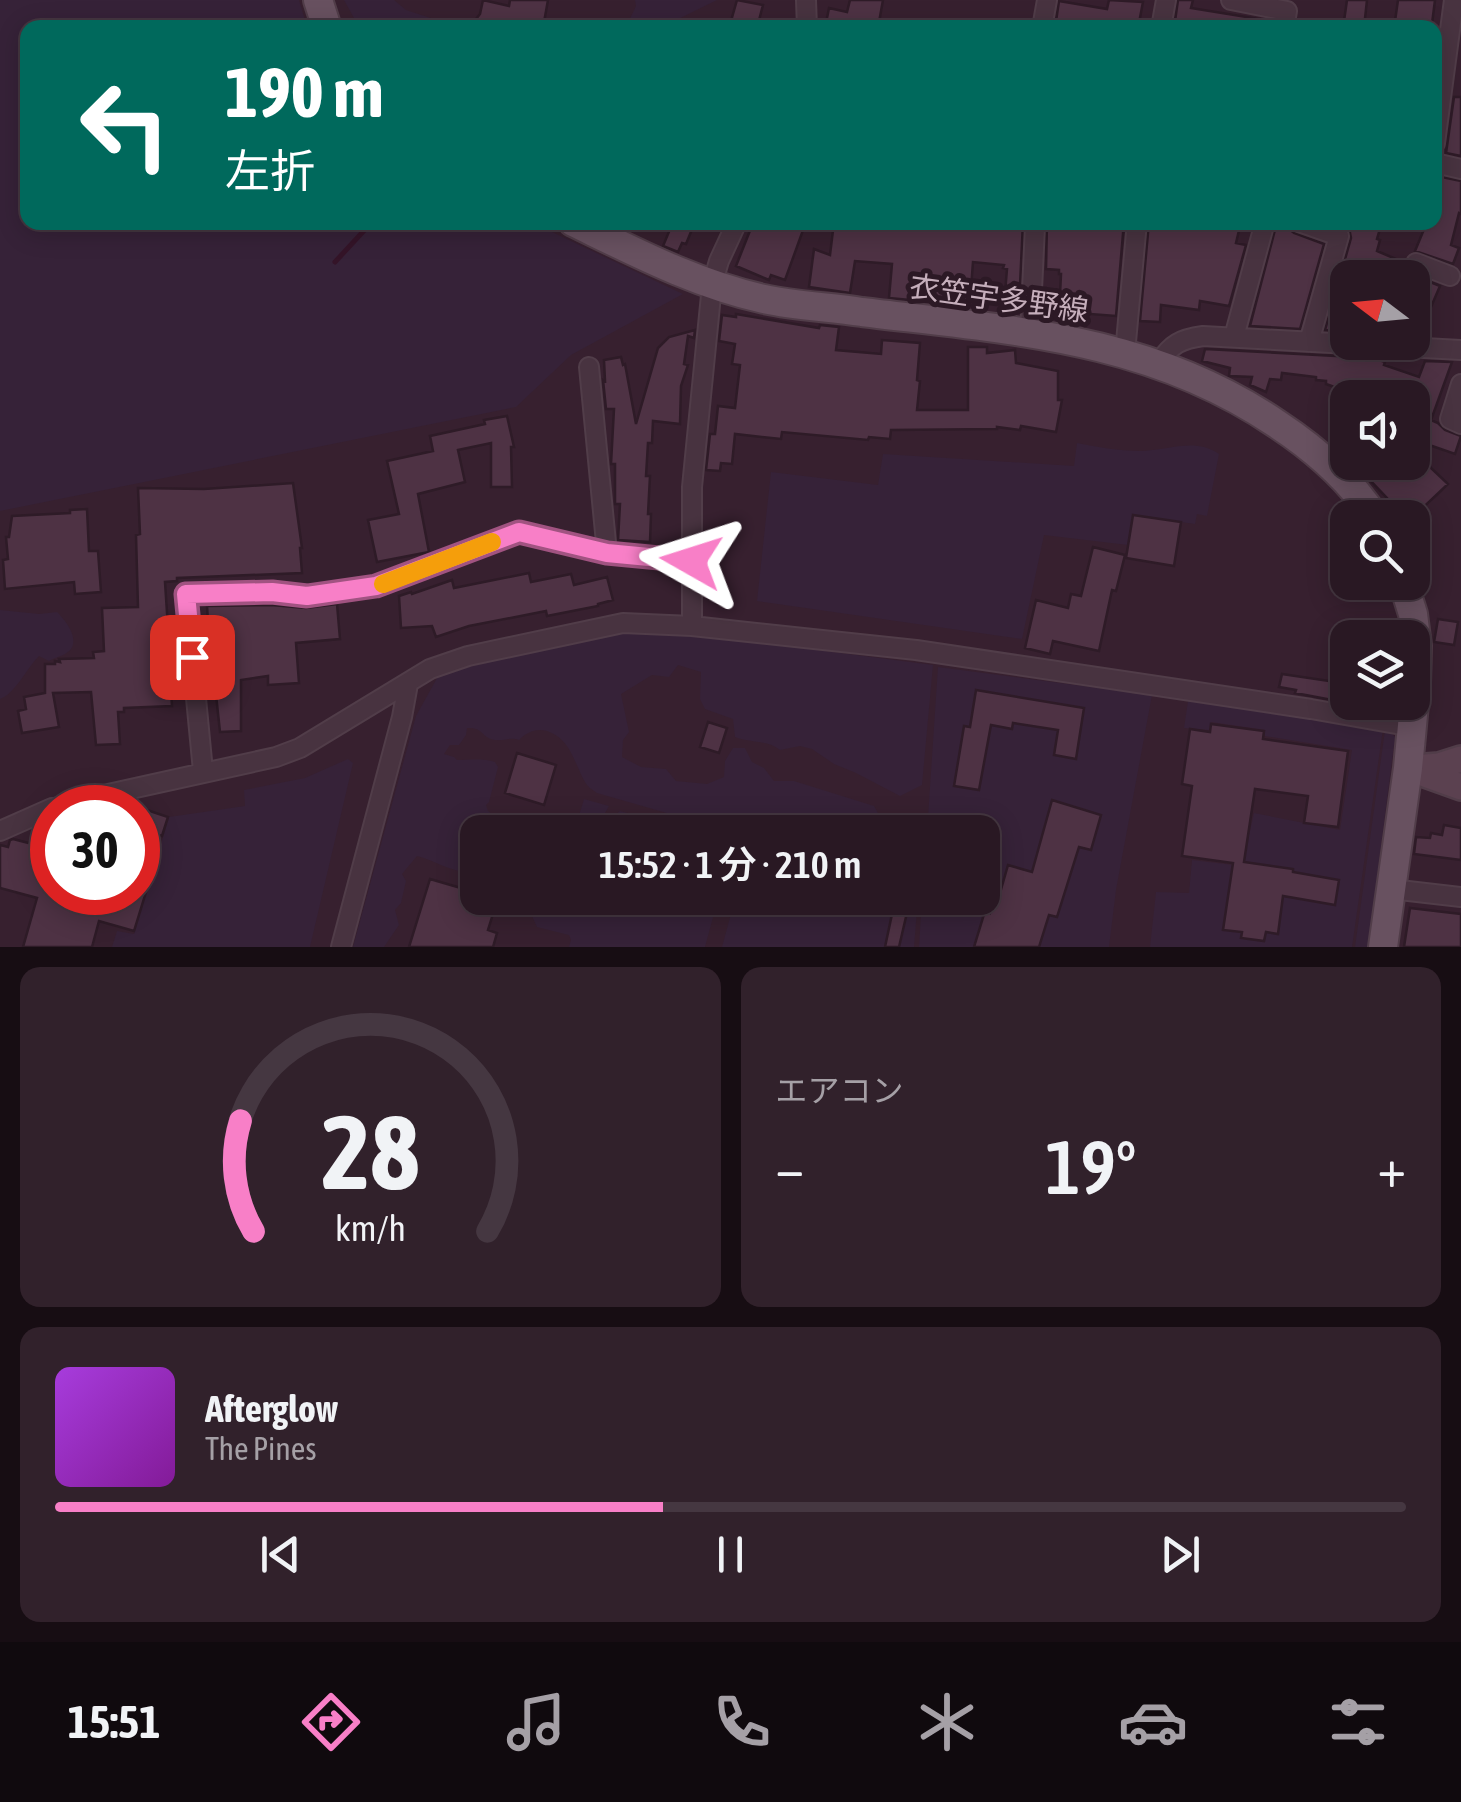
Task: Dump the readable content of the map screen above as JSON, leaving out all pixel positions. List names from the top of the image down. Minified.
{"streets":{"main road":["衣笠宇多野線"]},"north":"left","page":{"turn":["190 m","左折"],"limit":"30","trip":"15:52 · 1 分 · 210 m","tile":"エアコン","heat":["−","19°","+"],"song":["Afterglow","The Pines"],"tabs":"15:51","gauge":["28","km/h"]}}
